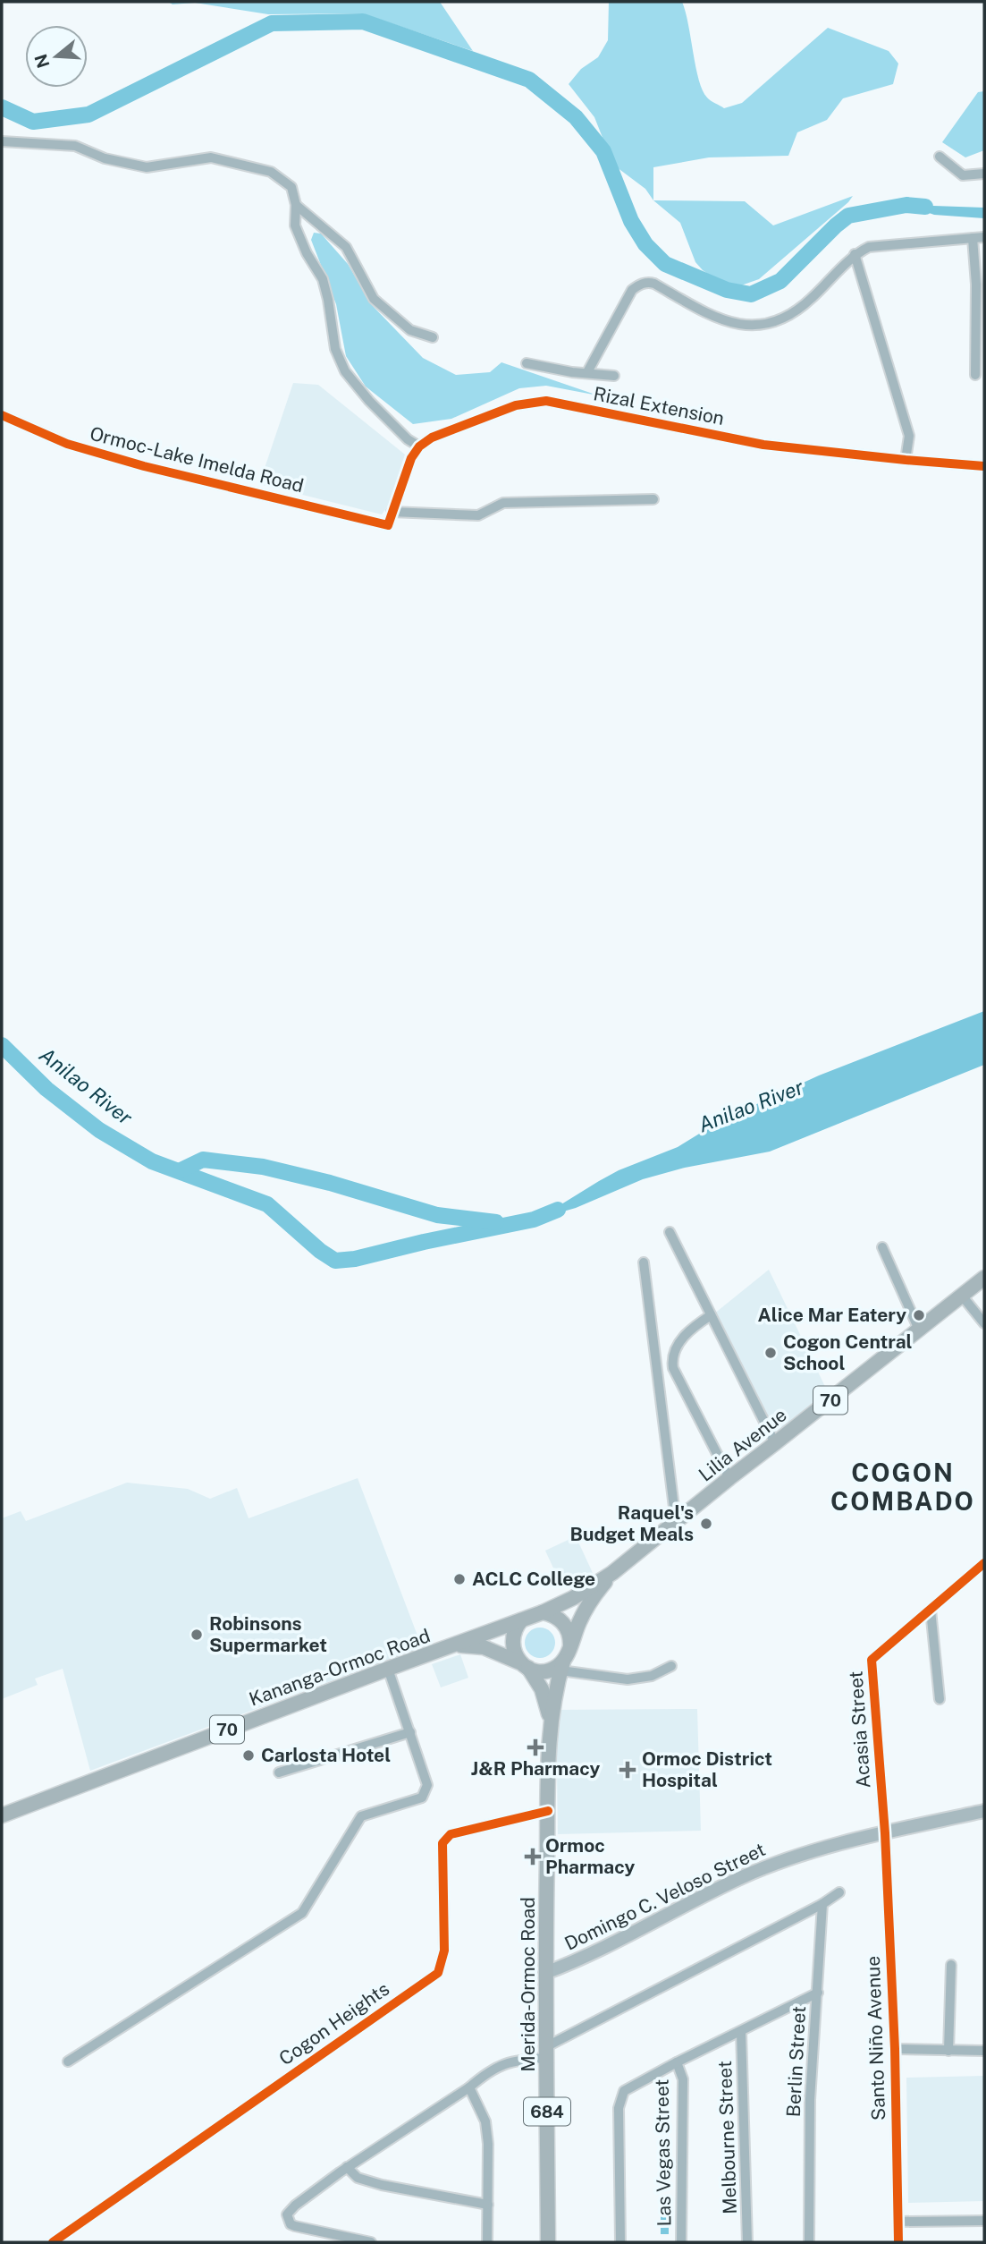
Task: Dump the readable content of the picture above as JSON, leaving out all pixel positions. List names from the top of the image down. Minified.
{"streets":{"highway":["70","Lilia Avenue","Kananga-Ormoc Road","Merida-Ormoc Road","684"],"main road":["Domingo C. Veloso Street"],"street":["Rizal Extension","Ormoc-Lake Imelda Road","Acasia Street","Cogon Heights","Santo Niño Avenue","Berlin Street","Melbourne Street","Las Vegas Street"]},"crossings":[["70","Lilia Avenue"],["70","Kananga-Ormoc Road"],["70","Merida-Ormoc Road"],["Kananga-Ormoc Road","Merida-Ormoc Road"],["Acasia Street","Domingo C. Veloso Street"],["Acasia Street","Santo Niño Avenue"],["Domingo C. Veloso Street","Merida-Ormoc Road"],["Domingo C. Veloso Street","Santo Niño Avenue"],["Merida-Ormoc Road","Cogon Heights"]],"districts":["COGON COMBADO"],"water":["Anilao River"],"places":{"other":["Alice Mar Eatery","Cogon Central School","Raquel's Budget Meals","ACLC College","Robinsons Supermarket","Carlosta Hotel"],"health":["J&R Pharmacy","Ormoc District Hospital","Ormoc Pharmacy"]},"north":"left"}
